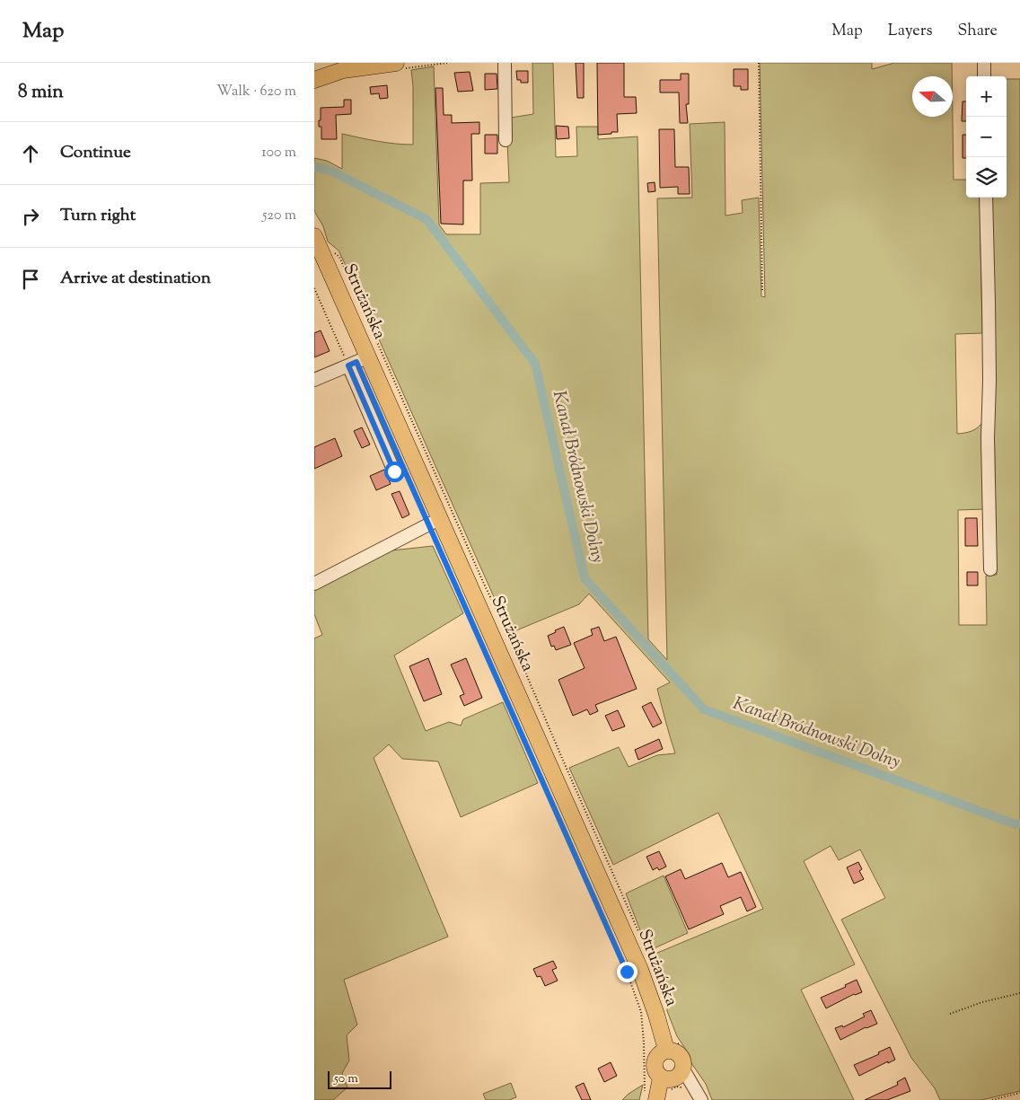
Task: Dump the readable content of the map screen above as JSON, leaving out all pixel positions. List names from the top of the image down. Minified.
{"streets":{"main road":["Strużańska"]},"water":["Kanał Bródnowski Dolny"],"scale_bar":"50 m","north":"left","page":{"header":"Map","nav":["Map","Layers","Share"],"heading":["8 min","Walk · 620 m"],"map_buttons":["+","−"],"list":[["Continue","100 m"],["Turn right","520 m"],"Arrive at destination"],"scale":"50 m"}}
